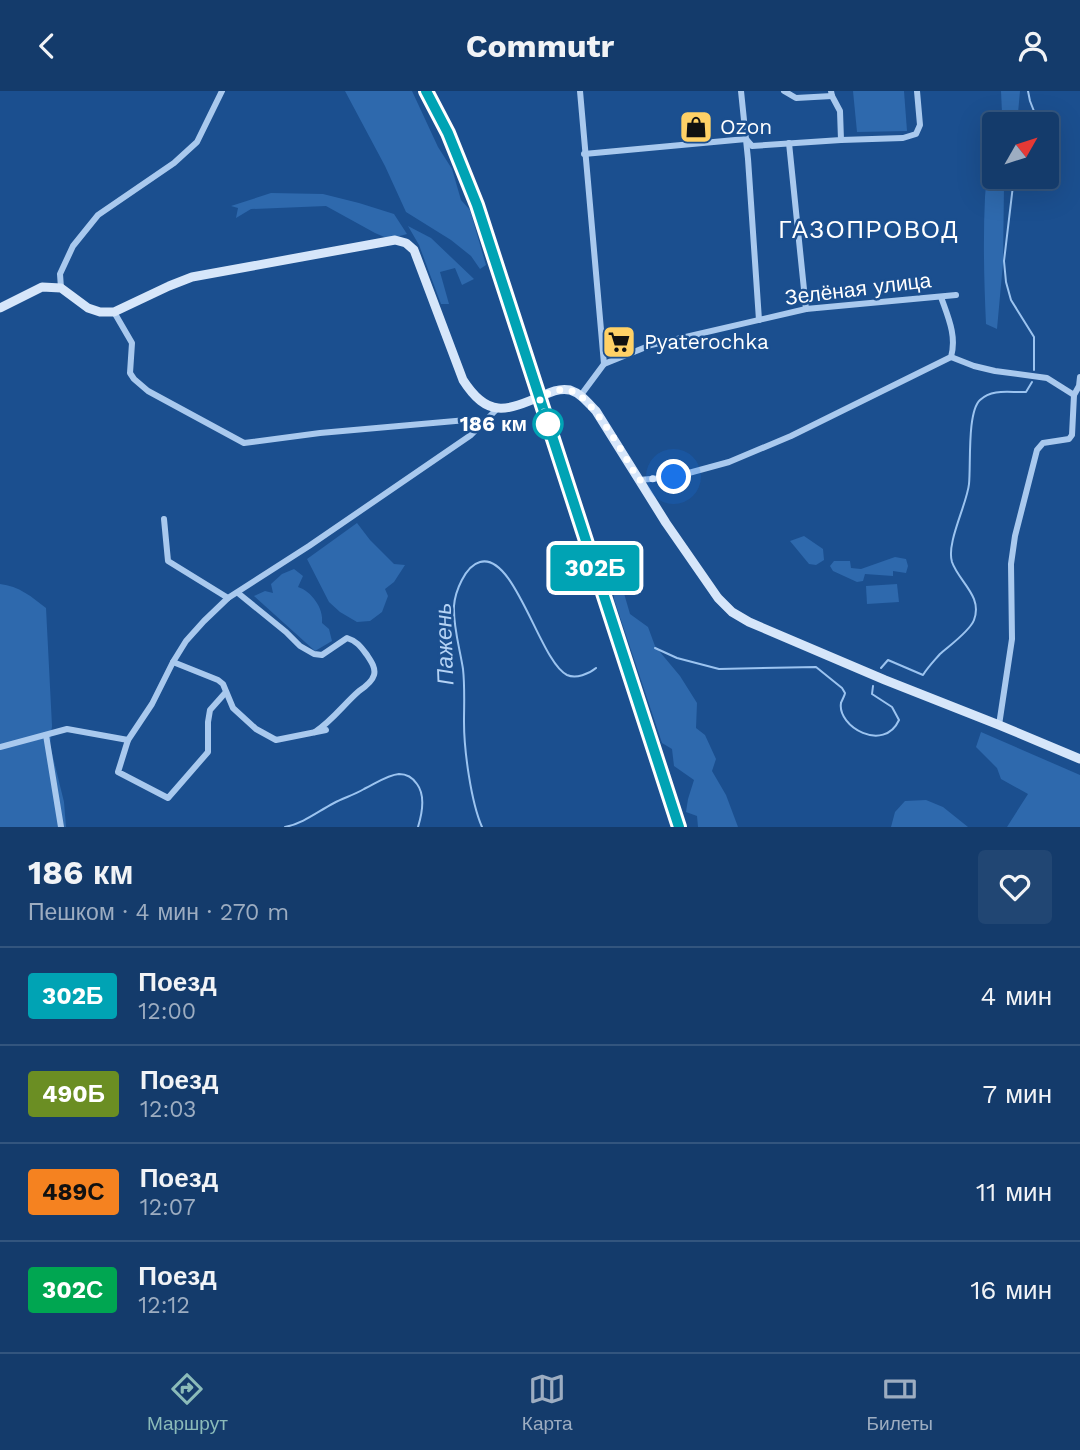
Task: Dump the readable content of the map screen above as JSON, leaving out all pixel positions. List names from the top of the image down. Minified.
{"streets":{"street":["Зелёная улица"]},"districts":["ГАЗОПРОВОД"],"water":["Пажень"],"places":{"shop":["Ozon"],"supermarket":["Pyaterochka"],"other":["186 км"]},"north":"top right","page":{"header":"Commutr","on_map":"302Б","heading":["186 км","Пешком · 4 мин · 270 m"],"list":[{"mark":"302Б","name":"Поезд","note":"12:00","value":"4 мин"},{"mark":"490Б","name":"Поезд","note":"12:03","value":"7 мин"},{"mark":"489С","name":"Поезд","note":"12:07","value":"11 мин"},{"mark":"302С","name":"Поезд","note":"12:12","value":"16 мин"}],"tabs":["Маршрут","Карта","Билеты"]}}
